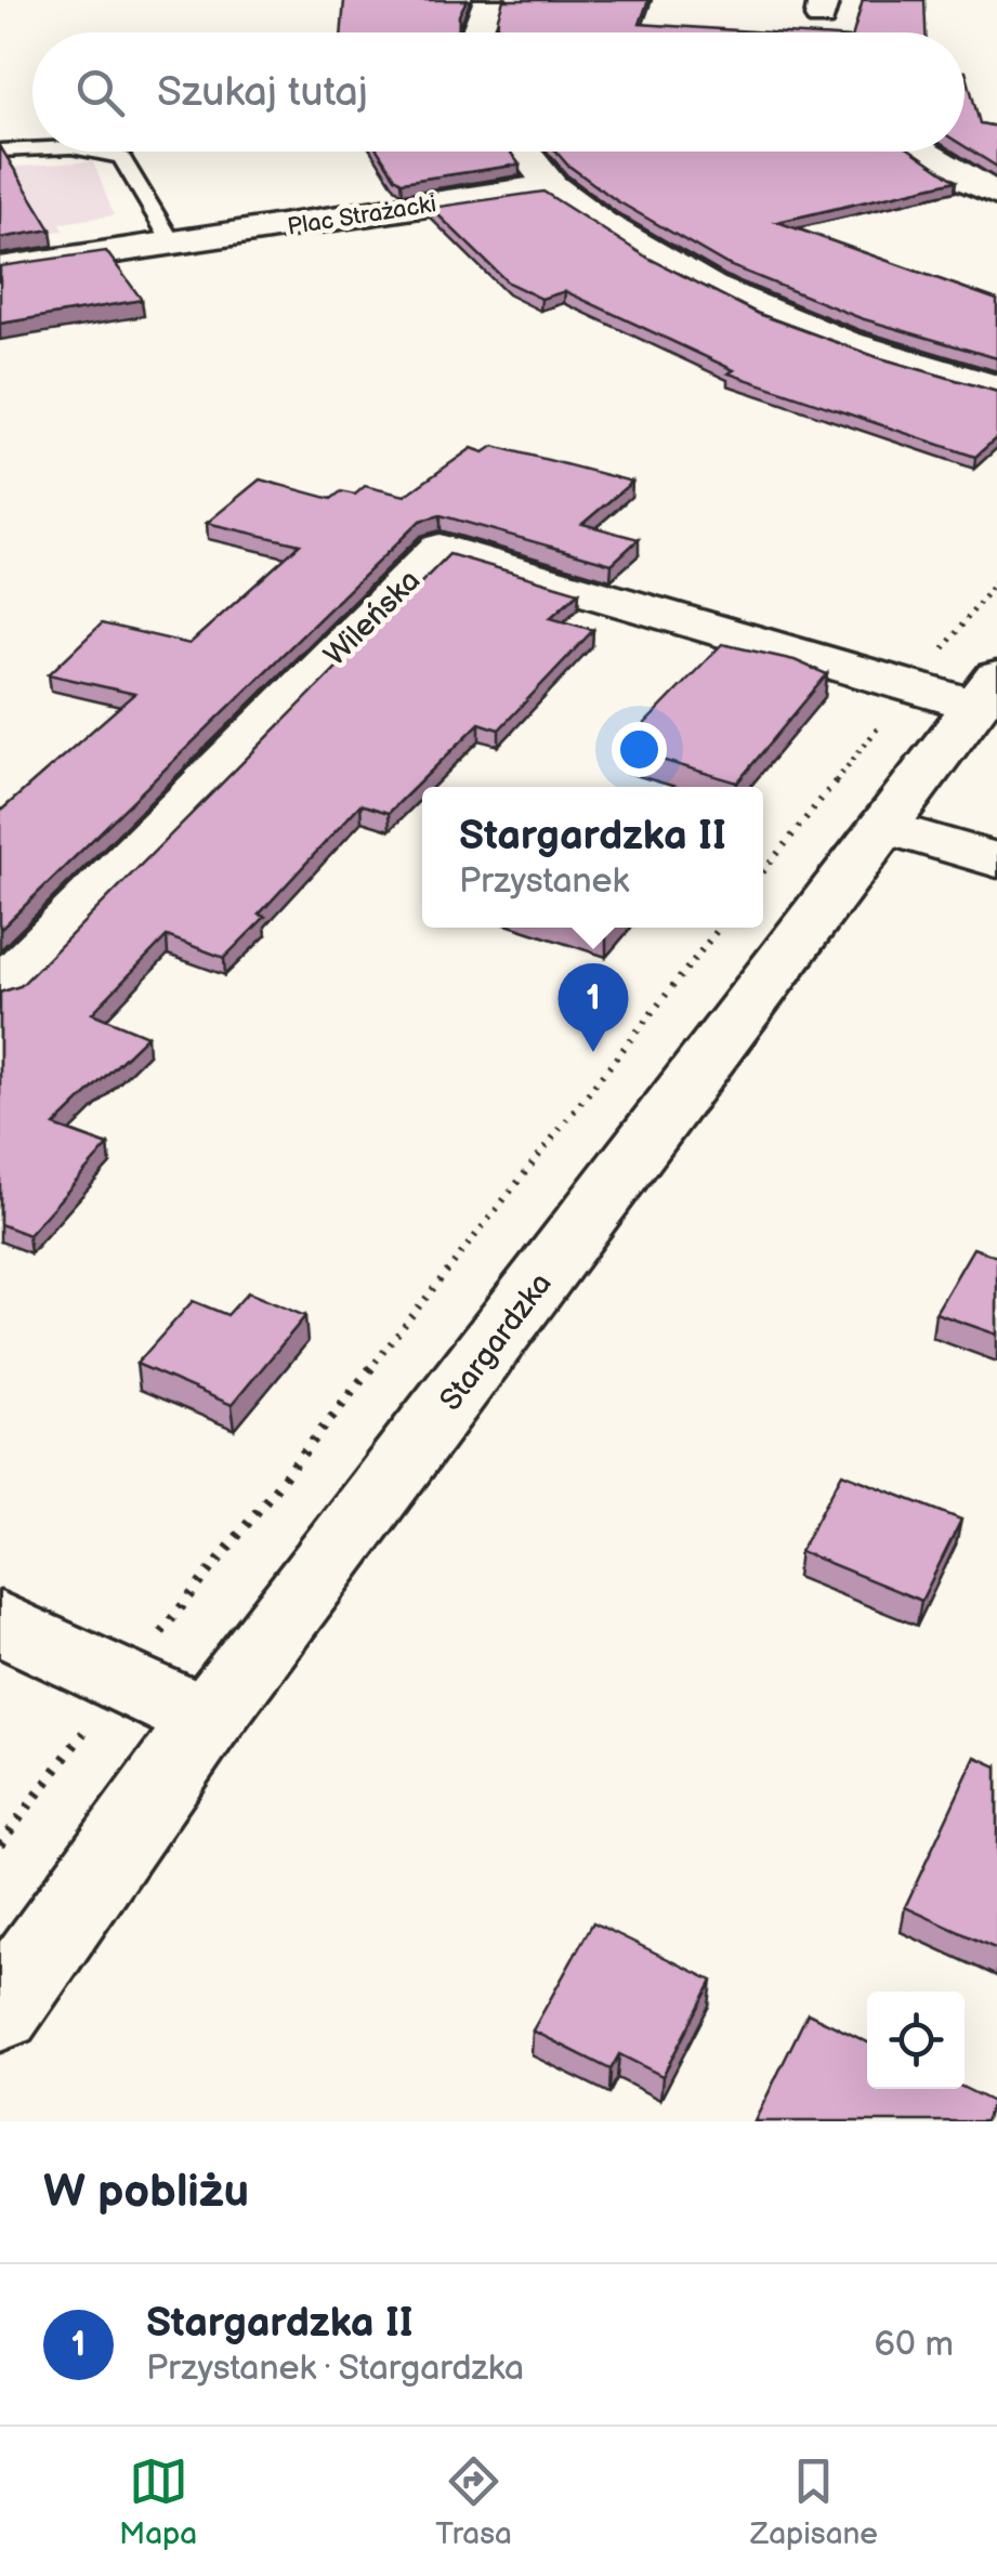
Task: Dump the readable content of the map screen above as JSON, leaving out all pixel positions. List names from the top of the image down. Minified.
{"streets":{"street":["Plac Strażacki","Wileńska","Stargardzka"]},"crossings":[["Wileńska","Stargardzka"]],"page":{"search":"Szukaj tutaj","popup":["Stargardzka II","Przystanek"],"pins":"1","heading":"W pobliżu","list":[{"mark":"1","name":"Stargardzka II","note":"Przystanek · Stargardzka","value":"60 m"}],"nav":["Mapa","Trasa","Zapisane"]}}
